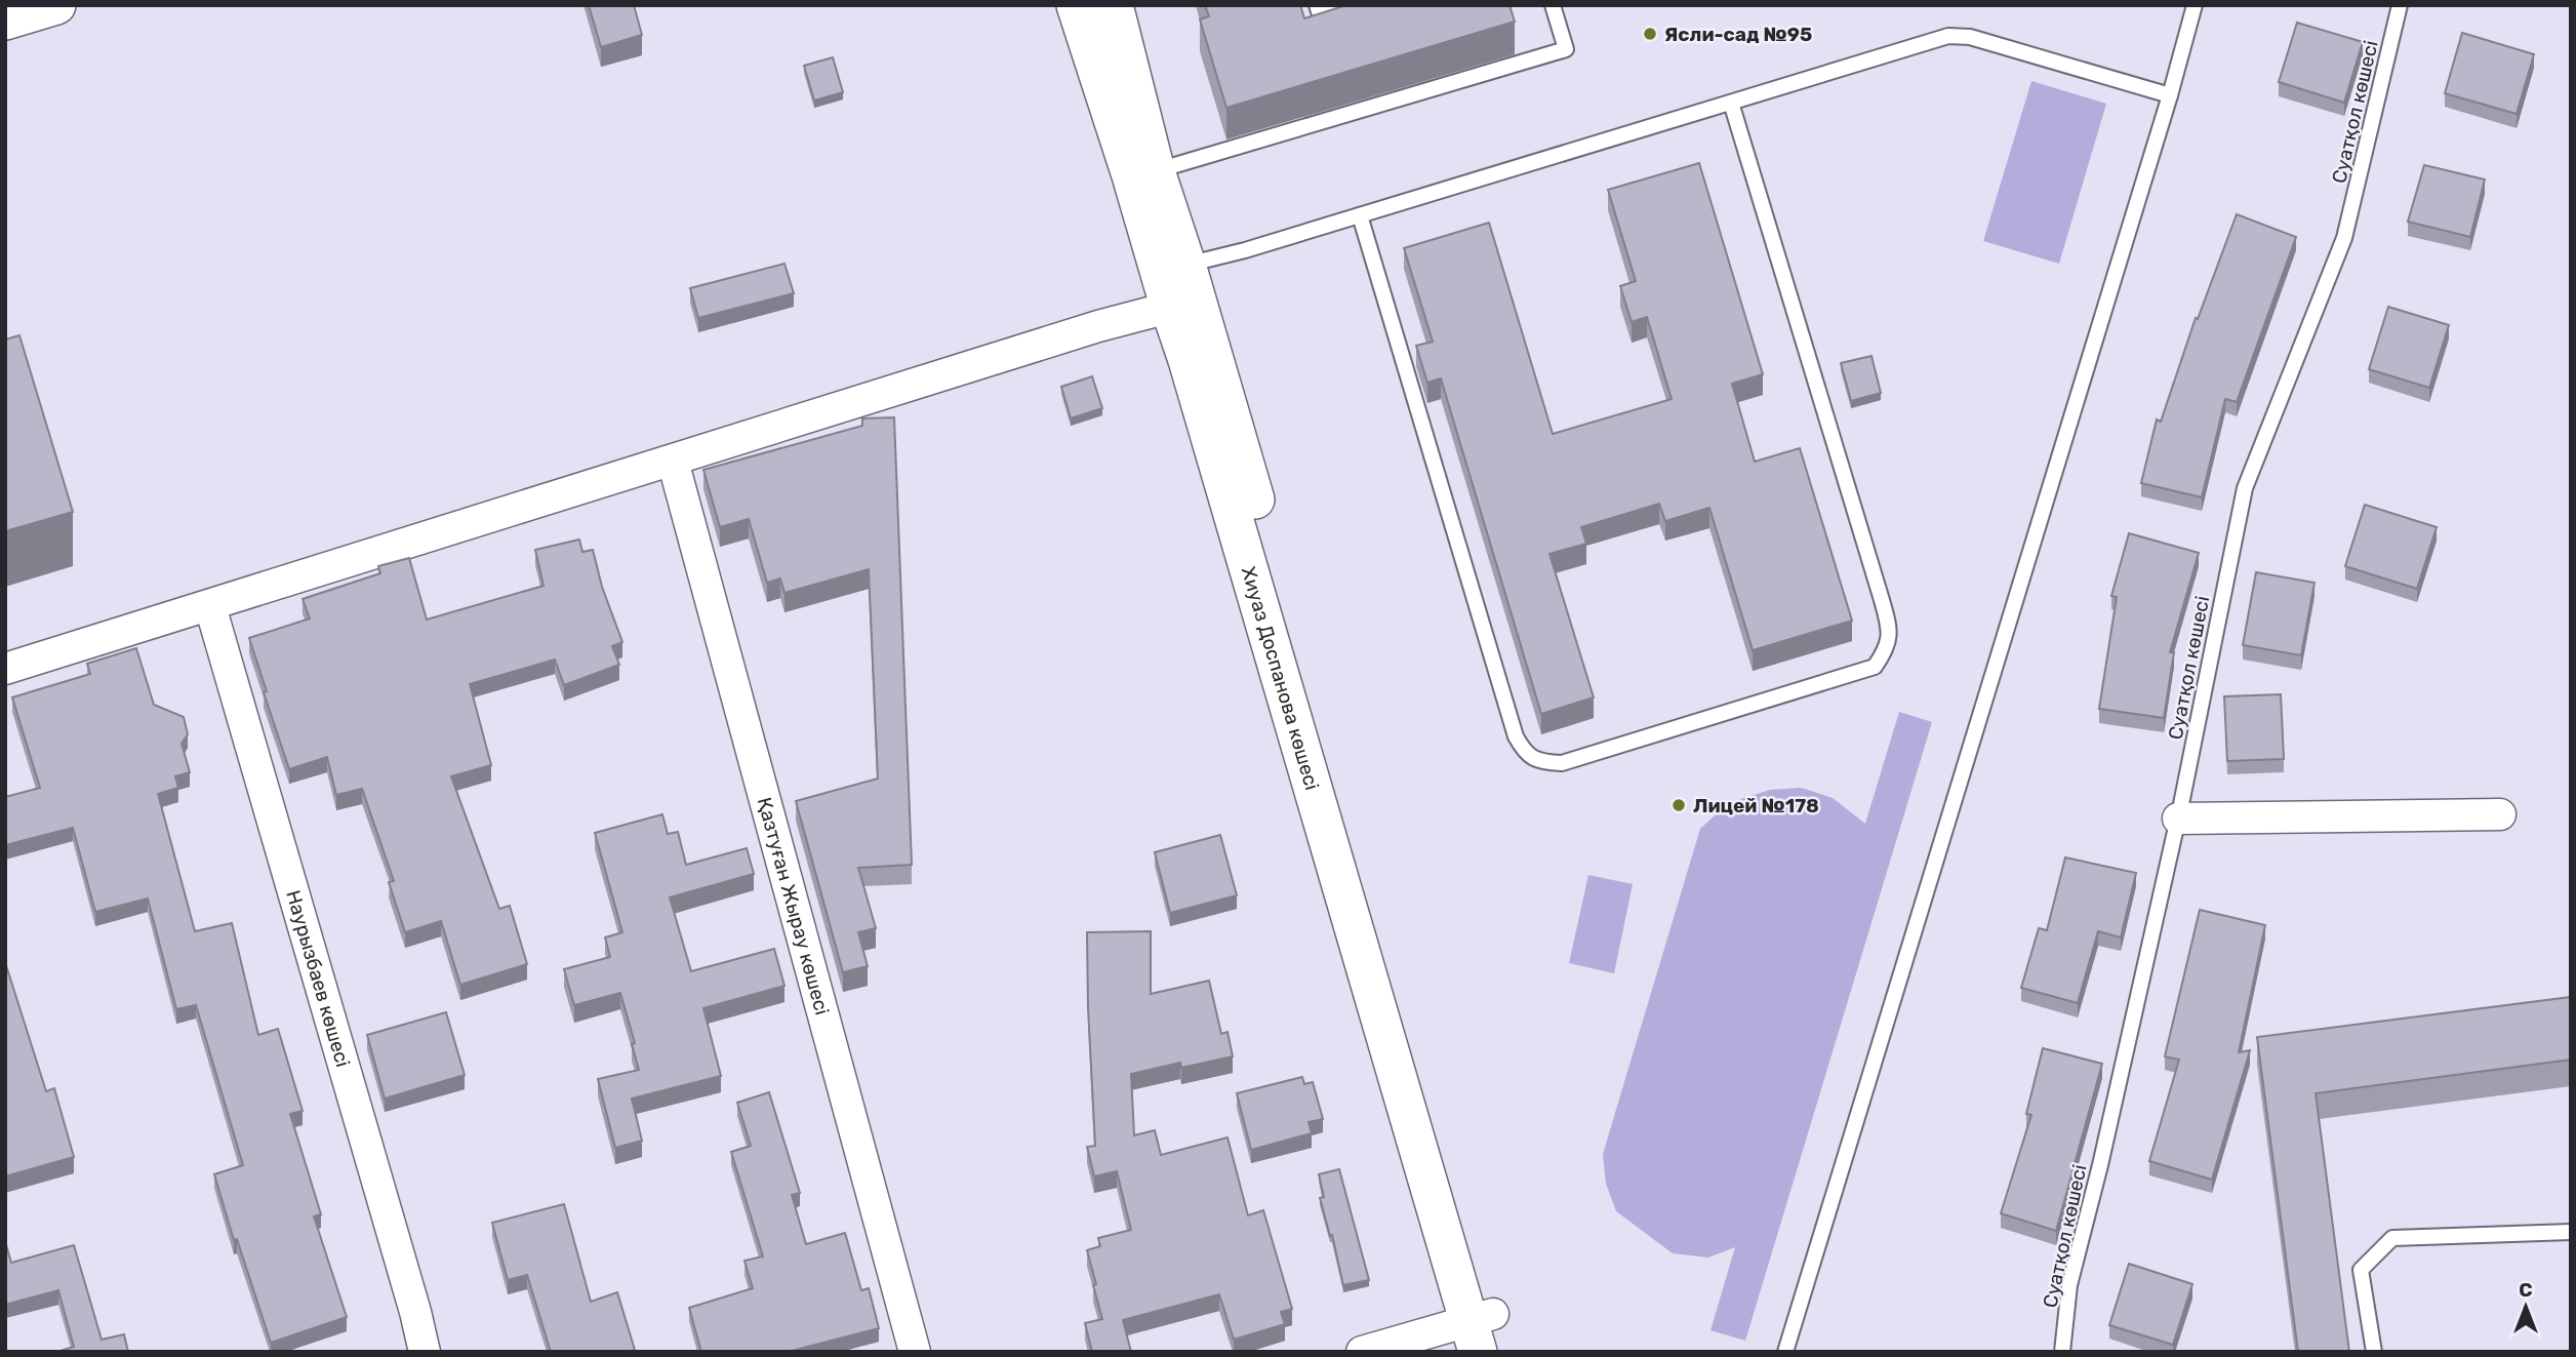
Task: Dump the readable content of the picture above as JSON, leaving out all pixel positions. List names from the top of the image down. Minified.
{"streets":{"street":["Хиуаз Доспанова көшесі","Қазтуған Жырау көшесі","Наурызбаев көшесі"],"lane":["Суатқол көшесі"]},"places":["Ясли-сад №95","Лицей №178"],"north":"top"}
